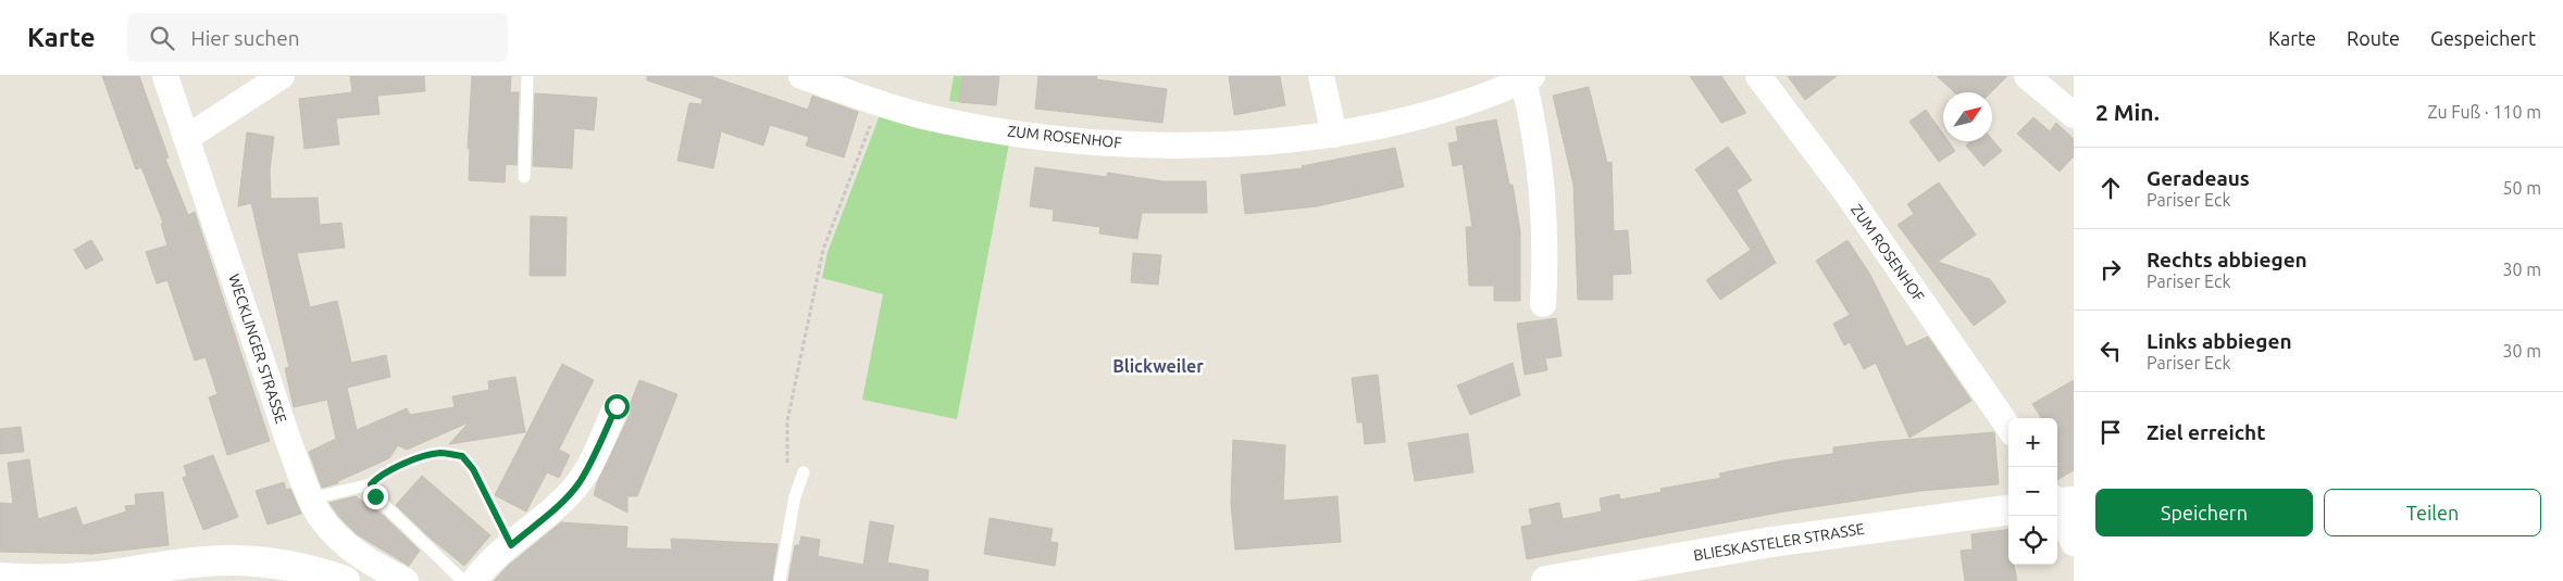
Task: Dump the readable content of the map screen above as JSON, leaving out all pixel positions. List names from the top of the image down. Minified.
{"streets":{"street":["ZUM ROSENHOF","WECKLINGER STRASSE","BLIESKASTELER STRASSE"]},"districts":["Blickweiler"],"north":"top right","page":{"header":"Karte","search":"Hier suchen","nav":["Karte","Route","Gespeichert"],"heading":["2 Min.","Zu Fuß · 110 m"],"list":[["Geradeaus","Pariser Eck","50 m"],["Rechts abbiegen","Pariser Eck","30 m"],["Links abbiegen","Pariser Eck","30 m"],"Ziel erreicht"],"map_buttons":["+","−"],"buttons":["Speichern","Teilen"]}}
